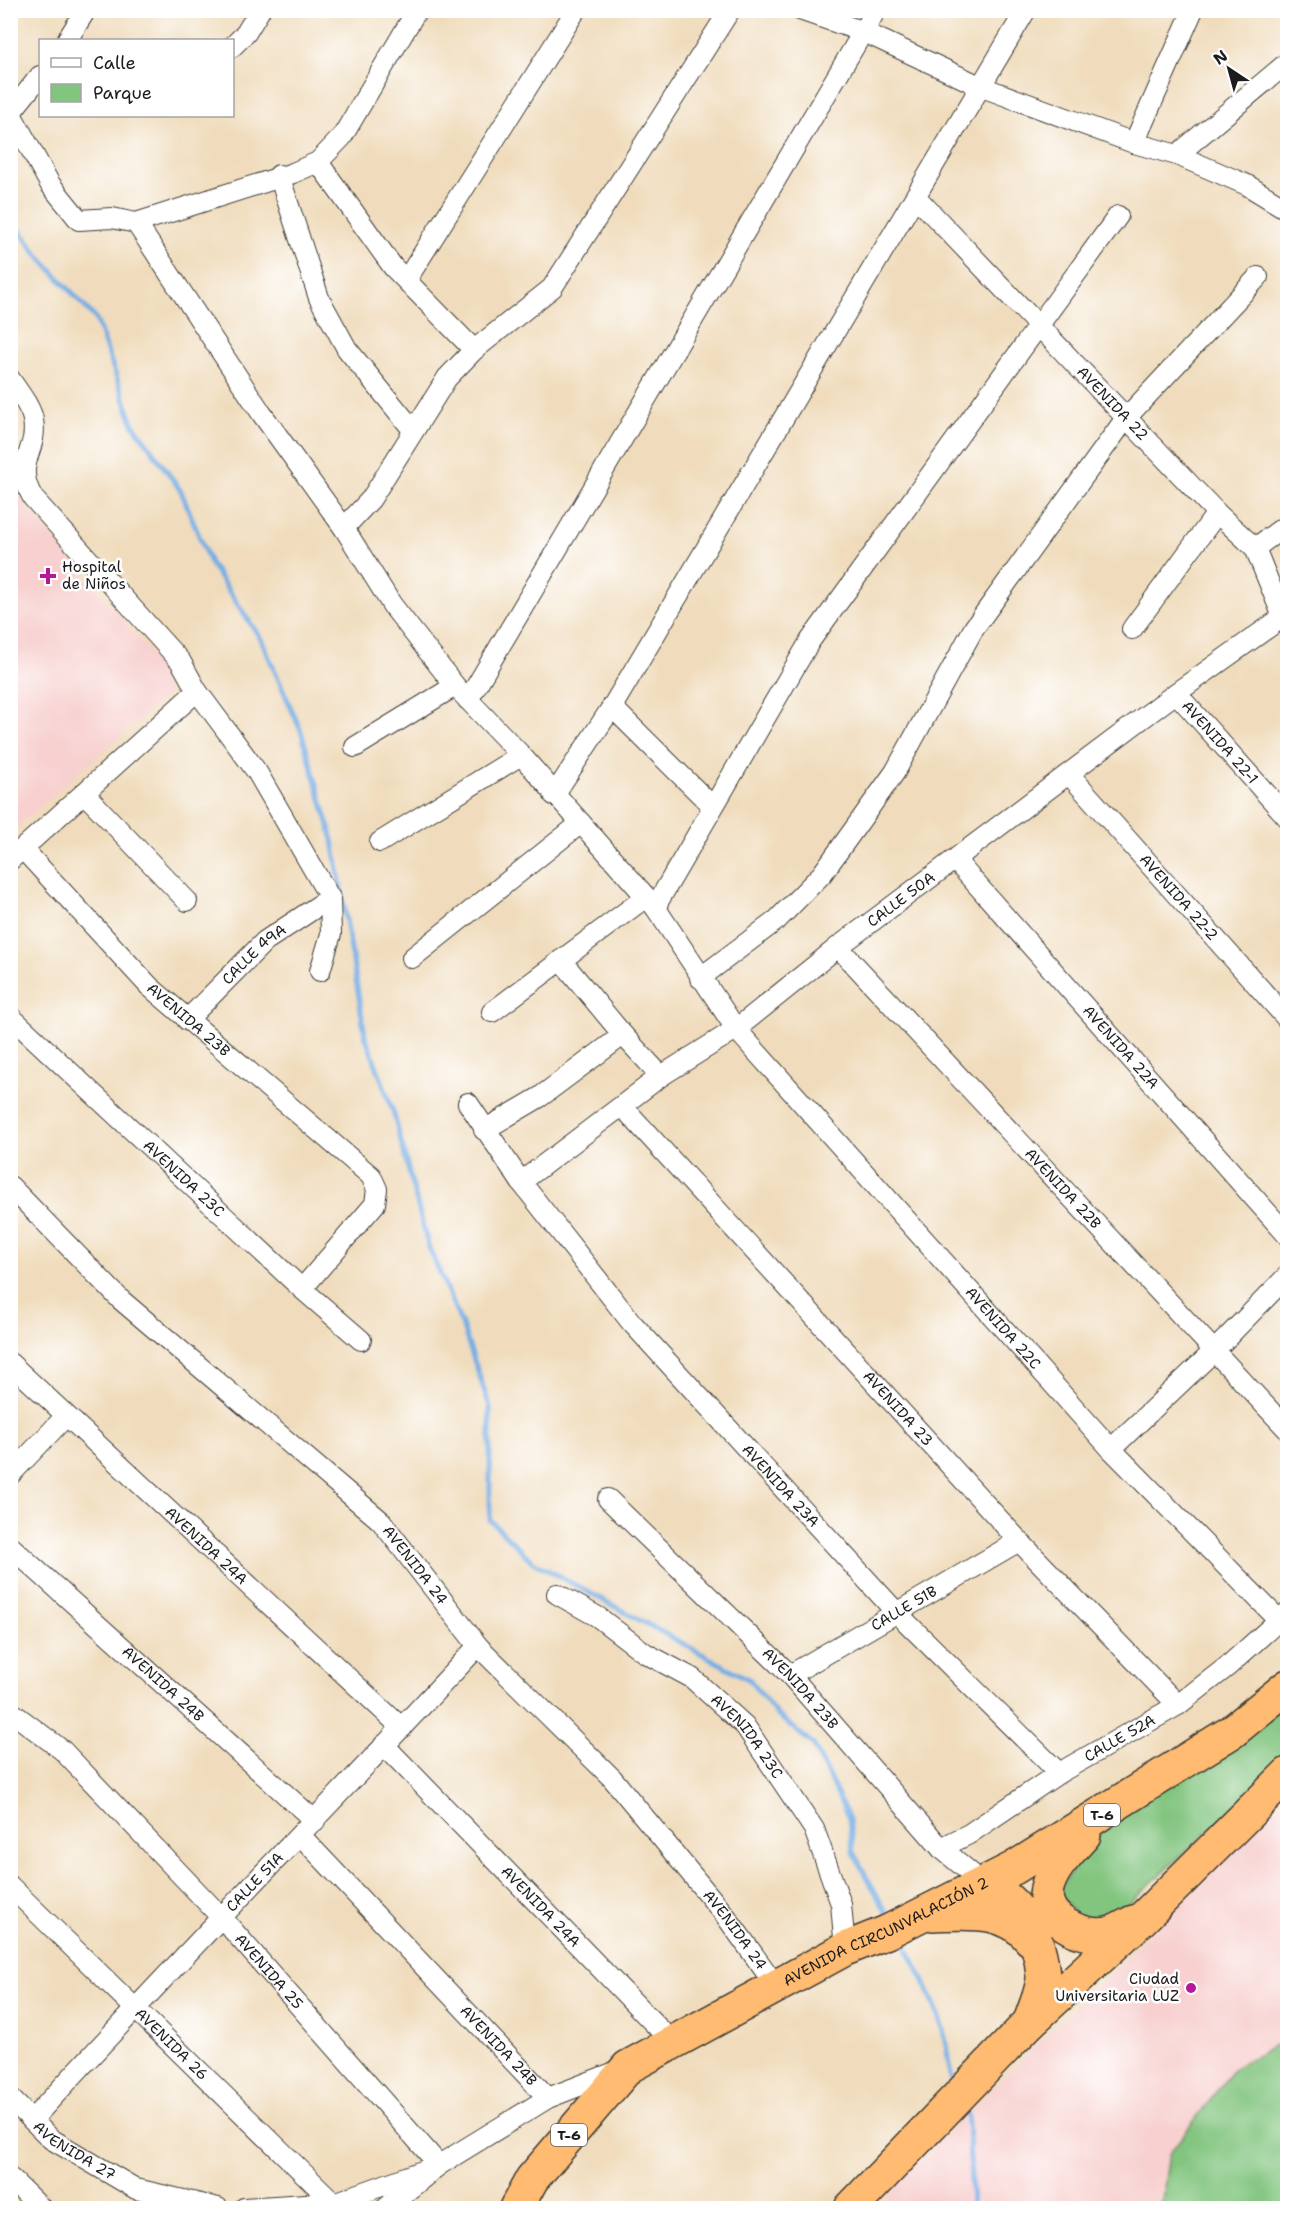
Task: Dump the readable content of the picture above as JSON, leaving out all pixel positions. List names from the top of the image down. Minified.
{"streets":{"highway":["T-6","AVENIDA CIRCUNVALACIÓN 2"],"street":["AVENIDA 22","AVENIDA 22-1","AVENIDA 22-2","CALLE 50A","CALLE 49A","AVENIDA 23B","AVENIDA 22A","AVENIDA 23C","AVENIDA 22B","AVENIDA 22C","AVENIDA 23","AVENIDA 23A","AVENIDA 24A","AVENIDA 24","CALLE 51B","AVENIDA 24B","CALLE 52A","CALLE 51A","AVENIDA 25","AVENIDA 26","AVENIDA 27"]},"crossings":[["AVENIDA 22","CALLE 50A"],["AVENIDA 22-1","CALLE 50A"],["AVENIDA 22-2","CALLE 50A"],["CALLE 50A","AVENIDA 22A"],["CALLE 50A","AVENIDA 22B"],["CALLE 50A","AVENIDA 22C"],["CALLE 50A","AVENIDA 23"],["CALLE 50A","AVENIDA 23A"],["CALLE 49A","AVENIDA 23B"],["AVENIDA 23B","AVENIDA 23C"],["AVENIDA 23B","CALLE 51B"],["AVENIDA 23B","CALLE 52A"],["AVENIDA 23B","T-6"],["AVENIDA 23B","AVENIDA CIRCUNVALACIÓN 2"],["AVENIDA 23C","AVENIDA CIRCUNVALACIÓN 2"],["AVENIDA 22C","CALLE 52A"],["AVENIDA 23","CALLE 51B"],["AVENIDA 23","CALLE 52A"],["AVENIDA 23A","CALLE 51B"],["AVENIDA 23A","CALLE 52A"],["AVENIDA 24A","CALLE 51A"],["AVENIDA 24A","AVENIDA CIRCUNVALACIÓN 2"],["AVENIDA 24","CALLE 51A"],["AVENIDA 24","AVENIDA CIRCUNVALACIÓN 2"],["AVENIDA 24B","CALLE 51A"],["T-6","AVENIDA CIRCUNVALACIÓN 2"],["CALLE 51A","AVENIDA 25"],["CALLE 51A","AVENIDA 26"],["CALLE 51A","AVENIDA 27"]],"places":{"health":["Hospital de Niños"],"other":["Ciudad Universitaria LUZ"]},"legend":["Calle","Parque"],"north":"top left"}
